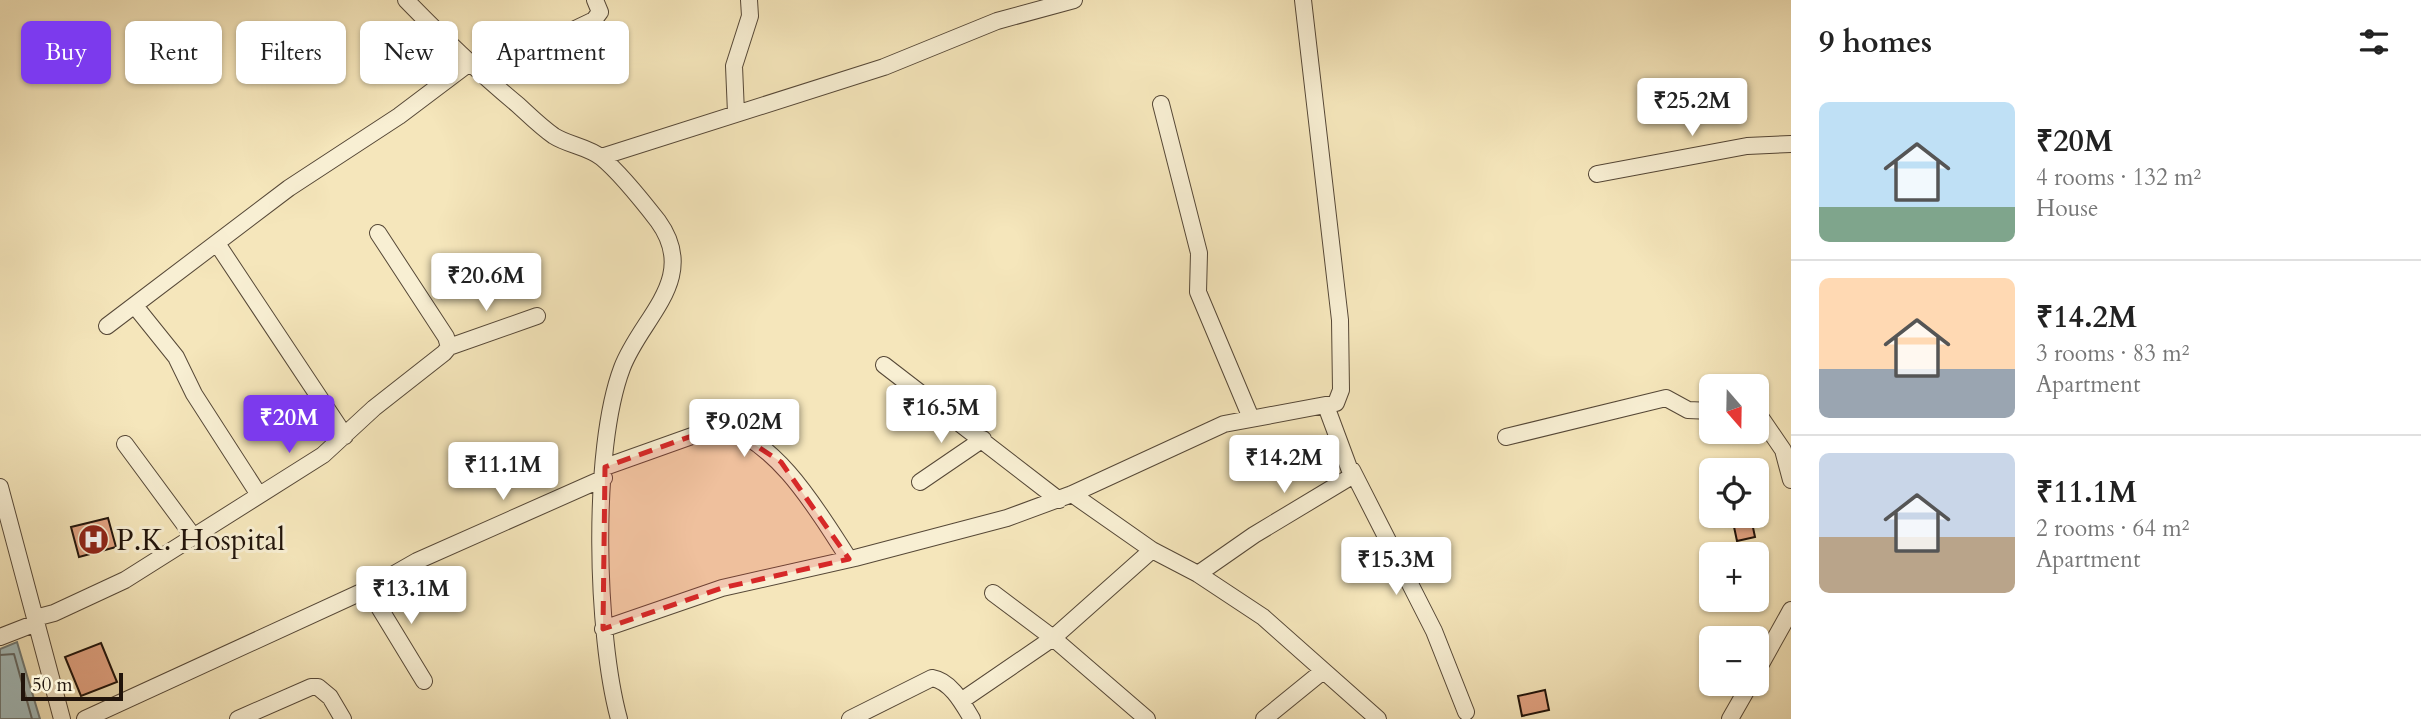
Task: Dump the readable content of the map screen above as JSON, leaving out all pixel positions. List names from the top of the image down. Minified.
{"places":{"hospital":["P.K. Hospital"]},"scale_bar":"50 m","north":"bottom","page":{"heading":"9 homes","chip":["Buy","Rent","Filters","New","Apartment"],"price":["₹25.2M","₹20.6M","₹16.5M","₹20M","₹9.02M","₹14.2M","₹11.1M","₹15.3M","₹13.1M"],"list":[{"name":"₹20M","note":"4 rooms · 132 m² · House"},{"name":"₹14.2M","note":"3 rooms · 83 m² · Apartment"},{"name":"₹11.1M","note":"2 rooms · 64 m² · Apartment"}],"map_buttons":["+","−"],"scale":"50 m"}}
